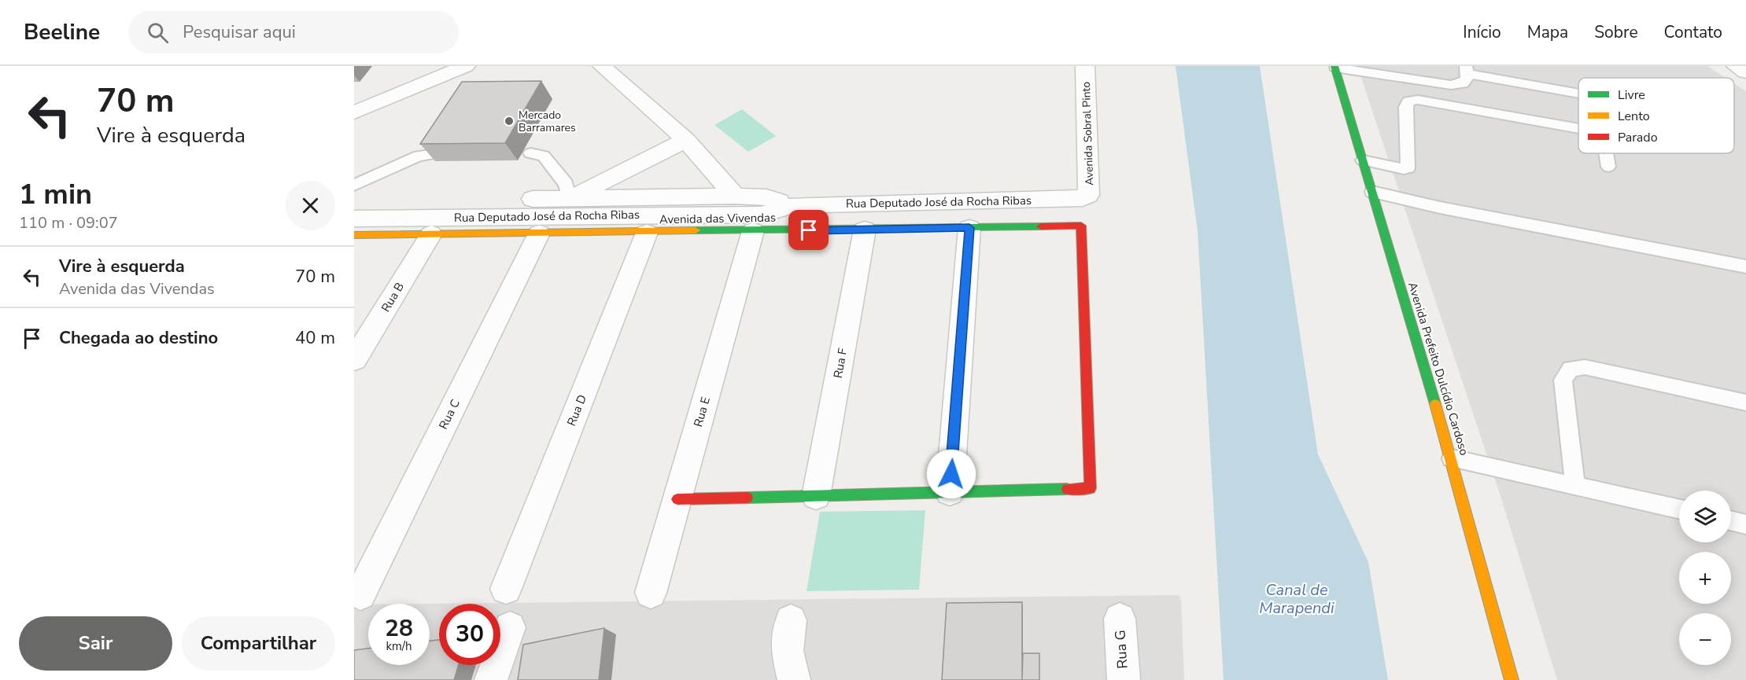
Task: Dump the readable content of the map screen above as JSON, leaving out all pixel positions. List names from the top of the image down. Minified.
{"streets":{"street":["Avenida Sobral Pinto","Rua Deputado José da Rocha Ribas","Avenida das Vivendas","Rua B","Rua F","Avenida Prefeito Dulcídio Cardoso","Rua D","Rua E","Rua C","Rua G"]},"crossings":[["Avenida Sobral Pinto","Rua Deputado José da Rocha Ribas"],["Avenida das Vivendas","Rua B"],["Avenida das Vivendas","Rua F"],["Avenida das Vivendas","Rua D"],["Avenida das Vivendas","Rua E"],["Avenida das Vivendas","Rua C"]],"water":["Canal de Marapendi"],"places":["Mercado Barramares"],"legend":["Livre","Lento","Parado"],"page":{"header":"Beeline","search":"Pesquisar aqui","nav":["Início","Mapa","Sobre","Contato"],"turn":["70 m","Vire à esquerda"],"heading":["1 min","110 m · 09:07"],"list":[{"name":"Vire à esquerda","note":"Avenida das Vivendas","value":"70 m"},{"name":"Chegada ao destino","value":"40 m"}],"map_buttons":["+","−"],"speed":"28 km/h","limit":"30","buttons":["Sair","Compartilhar"]}}
